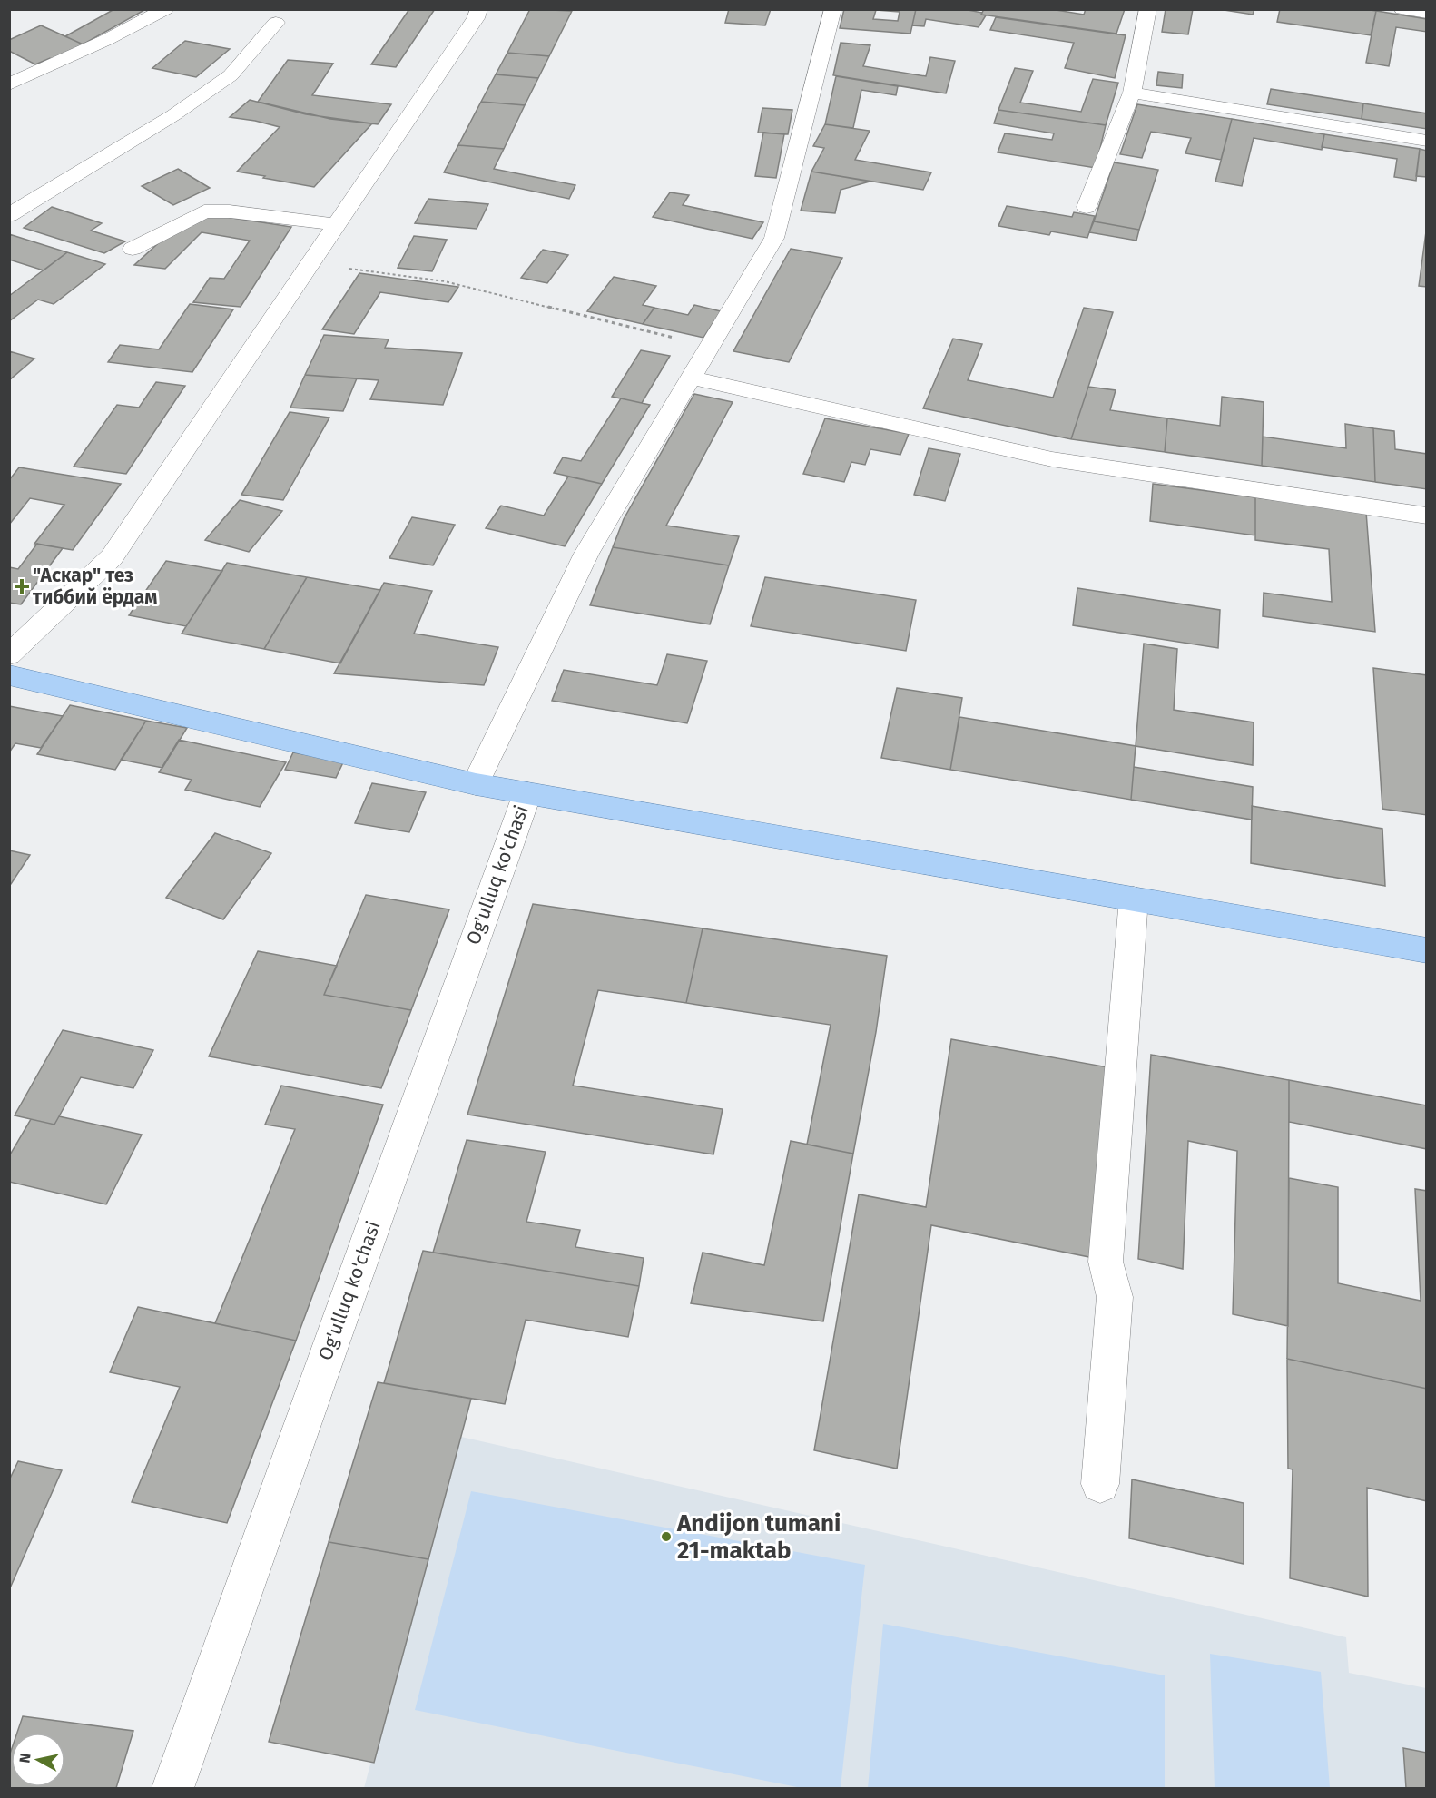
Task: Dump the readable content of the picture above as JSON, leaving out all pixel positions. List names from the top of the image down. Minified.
{"streets":{"street":["Og'ulluq ko'chasi"]},"places":{"health":["\"Аскар\" тез тиббий ёрдам"],"other":["Andijon tumani 21-maktab"]},"north":"left"}
